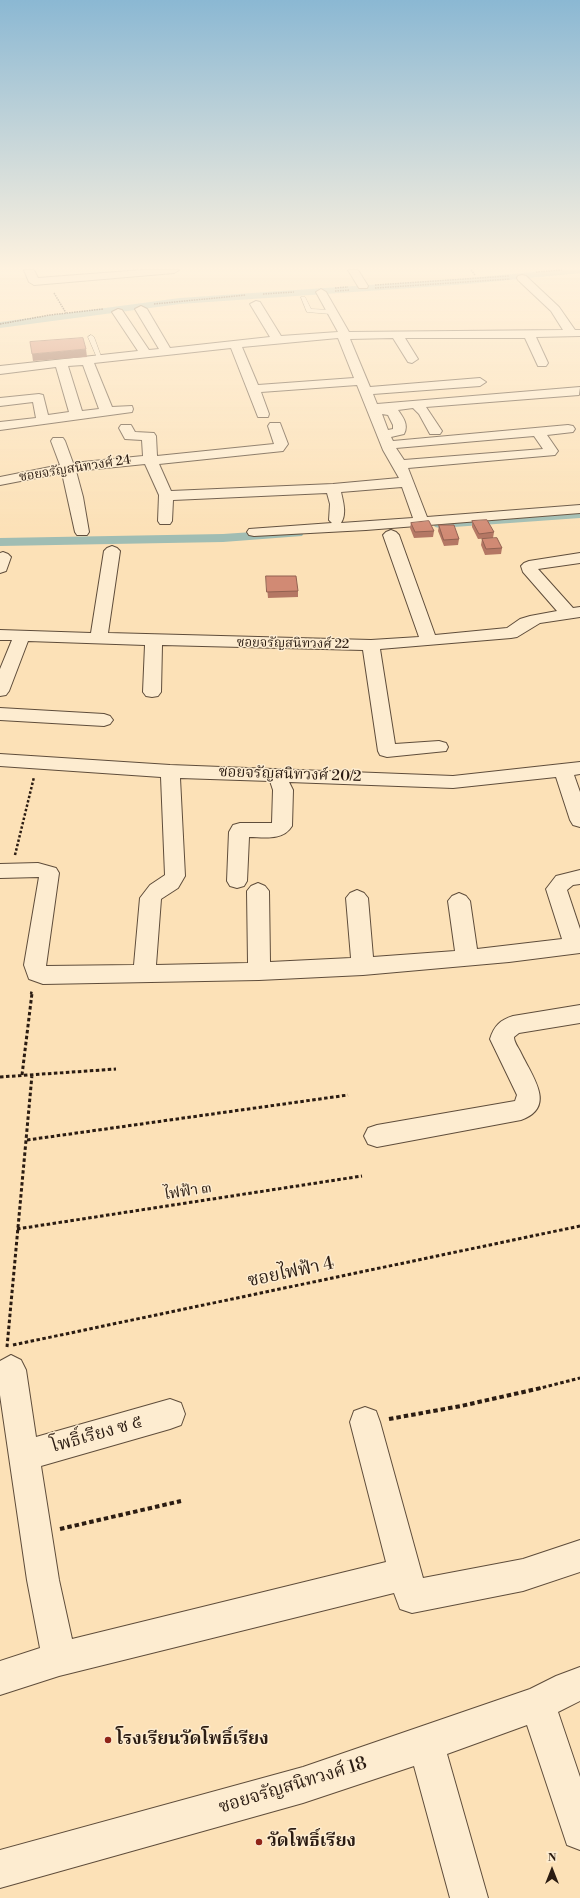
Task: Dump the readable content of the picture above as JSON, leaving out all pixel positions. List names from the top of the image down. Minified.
{"streets":{"street":["ซอยจรัญสนิทวงศ์ 24","ซอยจรัญสนิทวงศ์ 22","ซอยจรัญสนิทวงศ์ 20/2","โพธิ์เรียง ซ ๕","ซอยจรัญสนิทวงศ์ 18"],"path":["ไฟฟ้า ๓","ซอยไฟฟ้า 4"]},"places":["โรงเรียนวัดโพธิ์เรียง","วัดโพธิ์เรียง"],"north":"top"}
